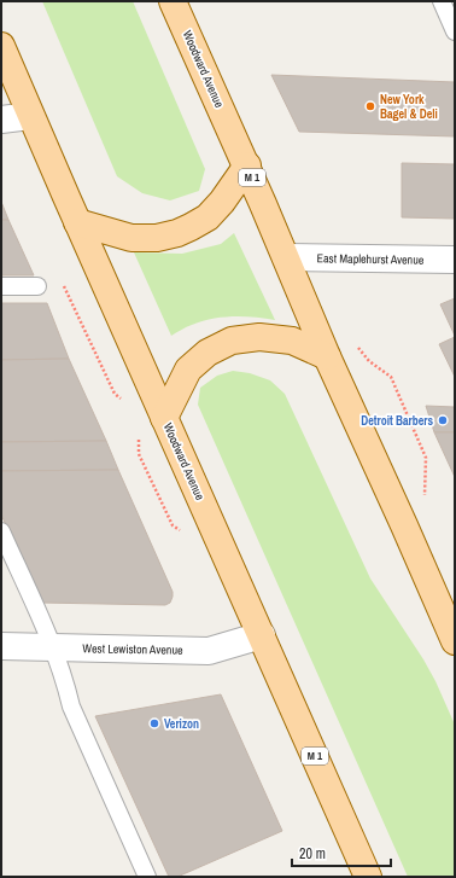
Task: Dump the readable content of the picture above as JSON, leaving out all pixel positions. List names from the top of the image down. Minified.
{"streets":{"main road":["Woodward Avenue","M 1"],"street":["East Maplehurst Avenue","West Lewiston Avenue"]},"crossings":[["Woodward Avenue","East Maplehurst Avenue"],["Woodward Avenue","West Lewiston Avenue"]],"places":["New York Bagel & Deli","Detroit Barbers","Verizon"],"scale_bar":"20 m"}
